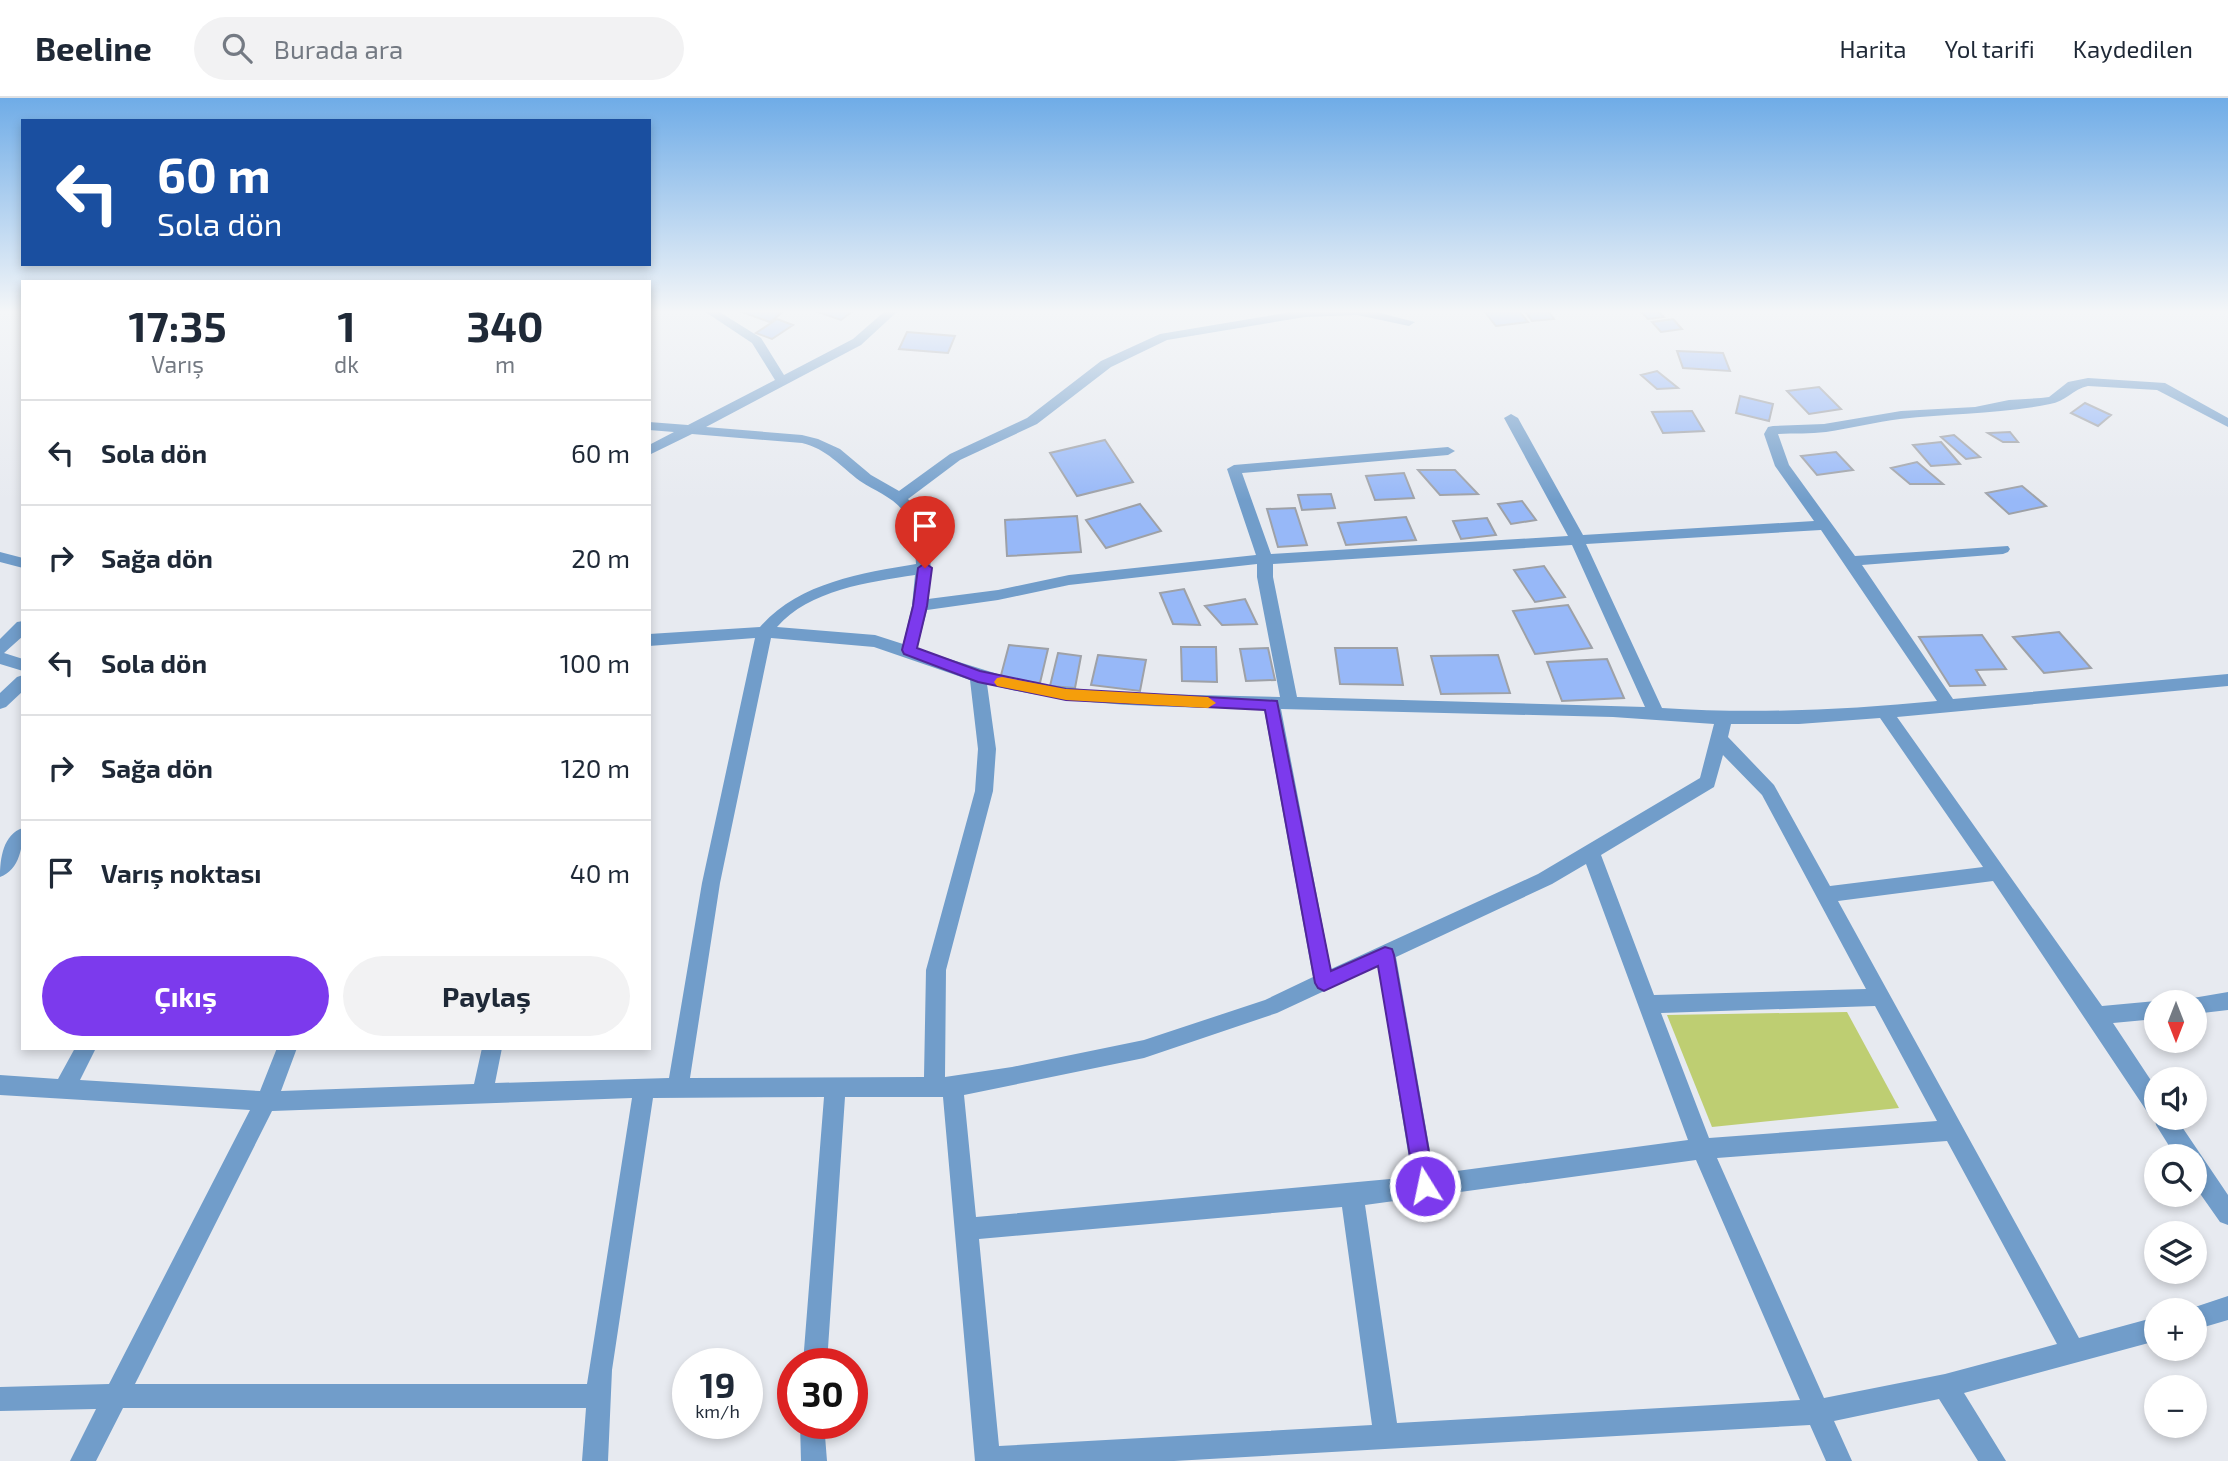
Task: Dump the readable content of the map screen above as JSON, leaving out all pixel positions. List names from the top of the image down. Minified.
{"north":"bottom","page":{"header":"Beeline","search":"Burada ara","nav":["Harita","Yol tarifi","Kaydedilen"],"turn":["60 m","Sola dön"],"eta":["17:35","Varış","1","dk","340","m"],"list":[{"name":"Sola dön","value":"60 m"},{"name":"Sağa dön","value":"20 m"},{"name":"Sola dön","value":"100 m"},{"name":"Sağa dön","value":"120 m"},{"name":"Varış noktası","value":"40 m"}],"buttons":["Çıkış","Paylaş"],"map_buttons":["+","−"],"speed":"19 km/h","limit":"30"}}
